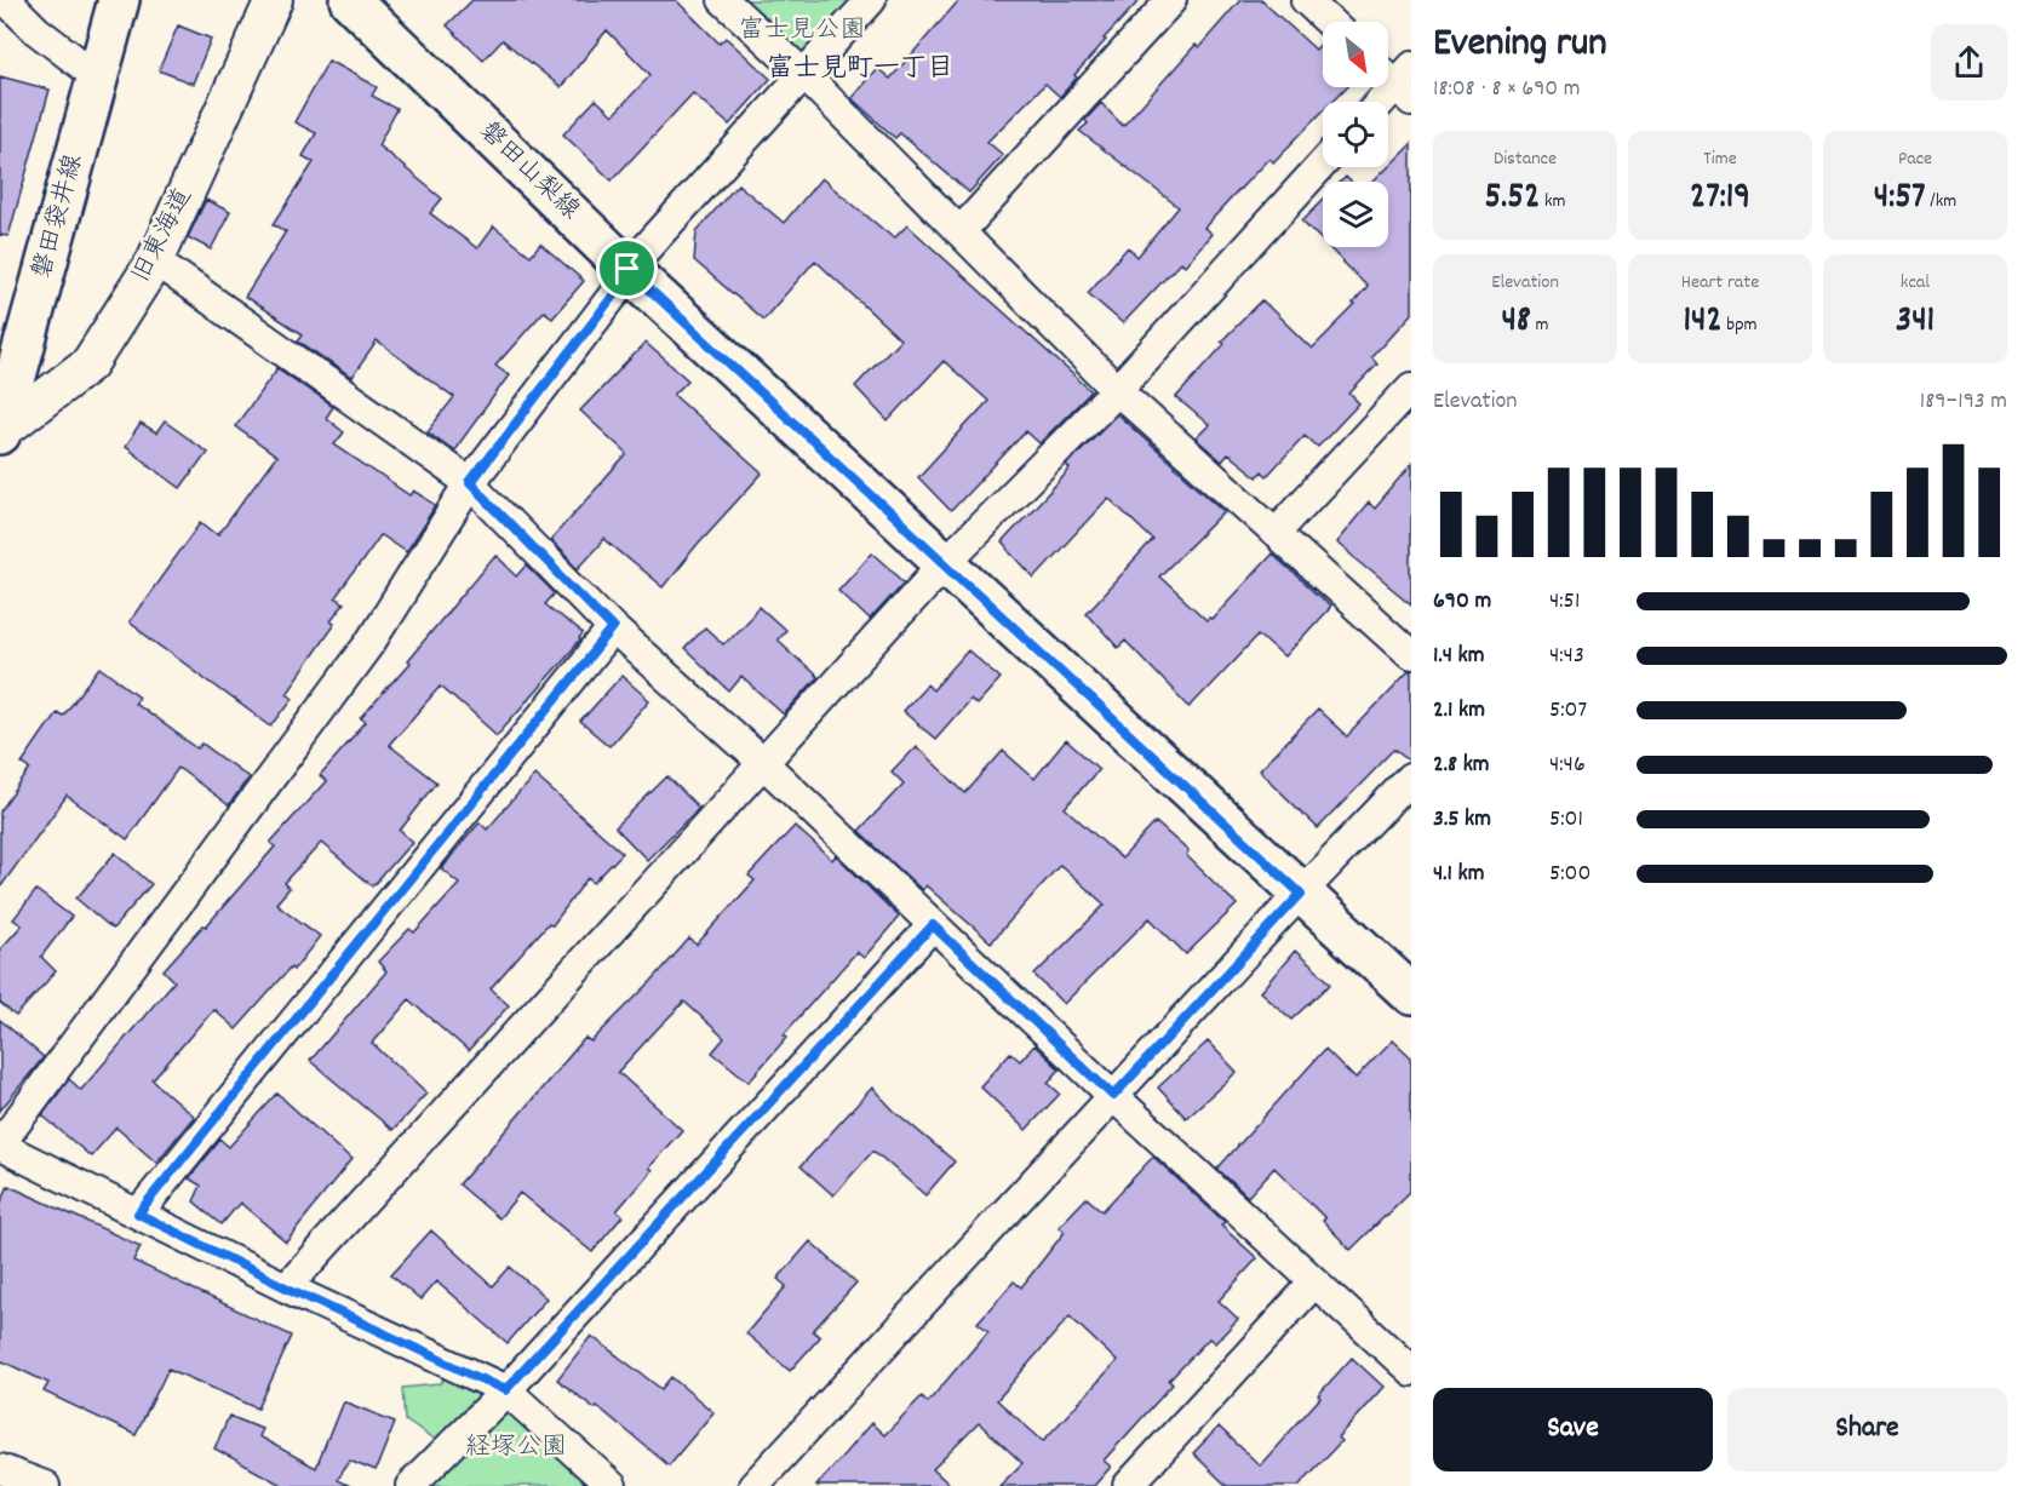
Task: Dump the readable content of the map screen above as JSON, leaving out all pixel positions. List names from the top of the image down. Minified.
{"streets":{"main road":["磐田山梨線","磐田袋井線"],"street":["旧東海道"]},"crossings":[["磐田袋井線","旧東海道"]],"districts":["富士見町一丁目"],"parks":["富士見公園","経塚公園"],"north":"bottom right","page":{"heading":["Evening run","18:08 · 8 × 690 m"],"stats":[["Distance","5.52 km"],["Time","27:19"],["Pace","4:57 /km"],["Elevation","48 m"],["Heart rate","142 bpm"],["kcal","341"]],"chart":["Elevation","189–193 m"],"list":[{"name":"690 m","note":"4:51"},{"name":"1.4 km","note":"4:43"},{"name":"2.1 km","note":"5:07"},{"name":"2.8 km","note":"4:46"},{"name":"3.5 km","note":"5:01"},{"name":"4.1 km","note":"5:00"}],"buttons":["Save","Share"]}}
